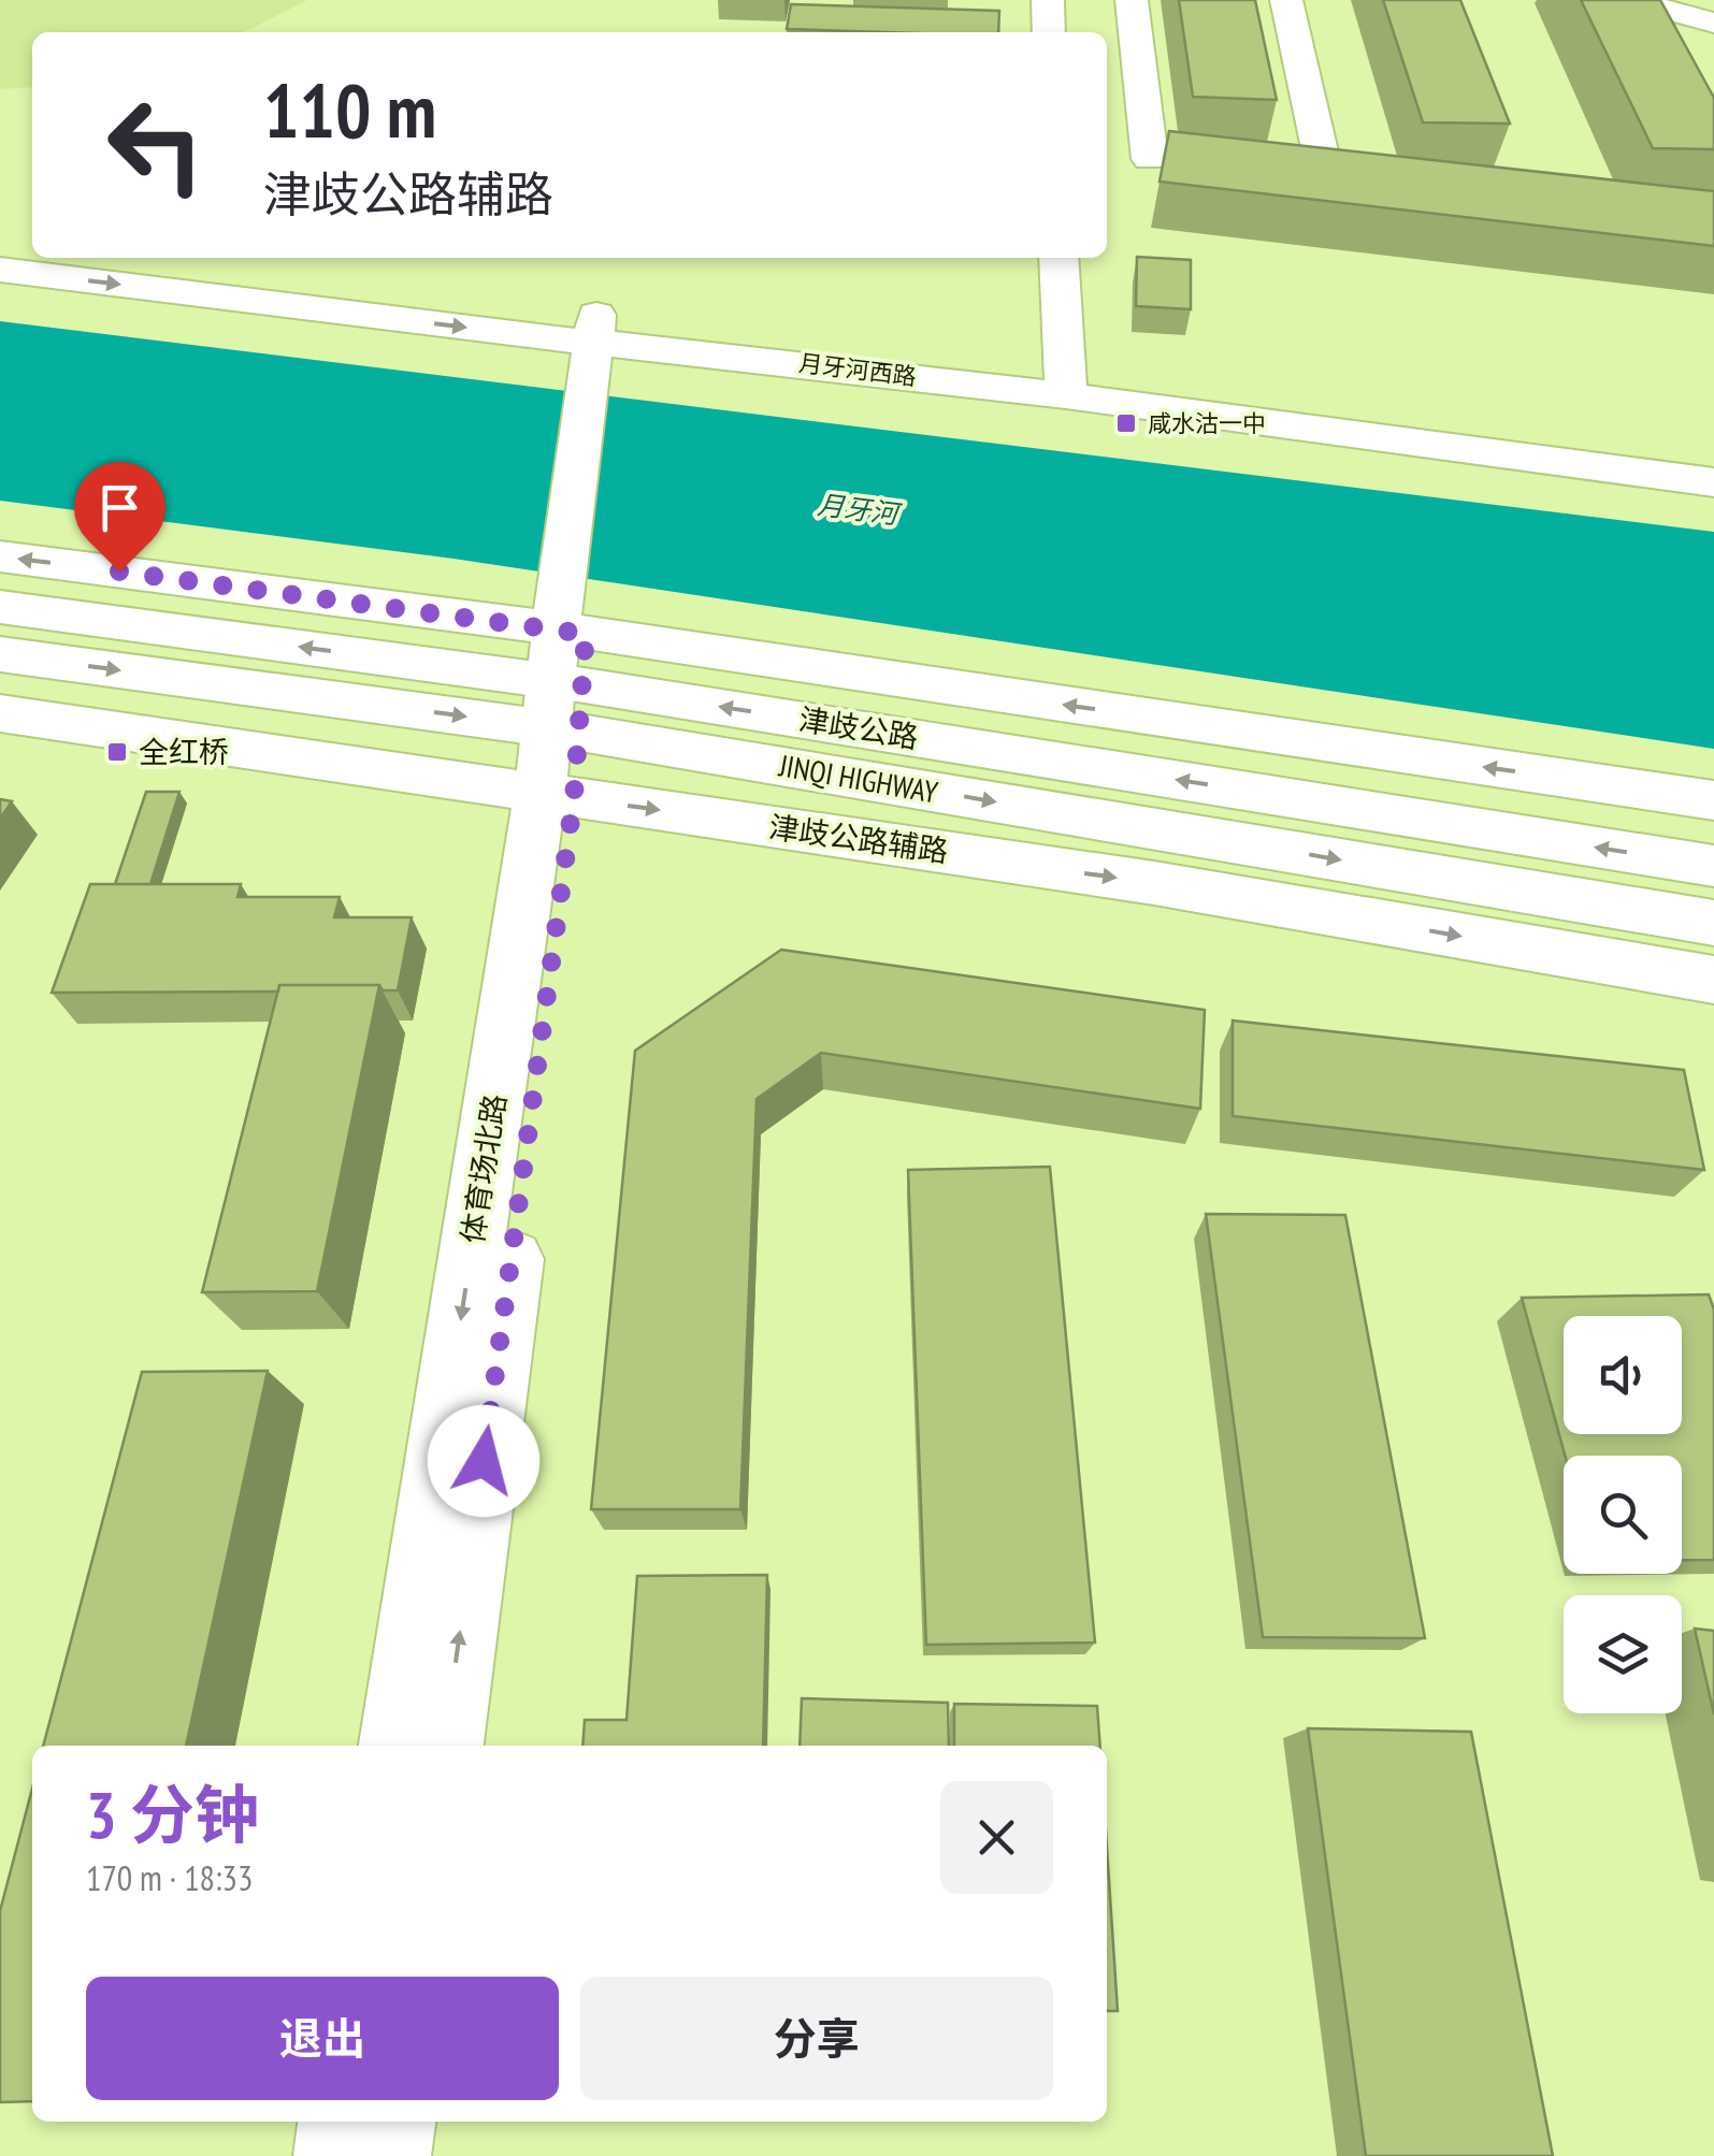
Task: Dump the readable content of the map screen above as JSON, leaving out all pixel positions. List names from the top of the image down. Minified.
{"streets":{"street":["月牙河西路","津歧公路","JINQI HIGHWAY","津歧公路辅路","体育场北路"]},"crossings":[["津歧公路","JINQI HIGHWAY"],["津歧公路","体育场北路"],["JINQI HIGHWAY","体育场北路"],["津歧公路辅路","体育场北路"]],"water":["月牙河"],"places":{"transit":["咸水沽一中","全红桥"]},"page":{"turn":["110 m","津歧公路辅路"],"heading":["3 分钟","170 m · 18:33"],"buttons":["退出","分享"]}}
